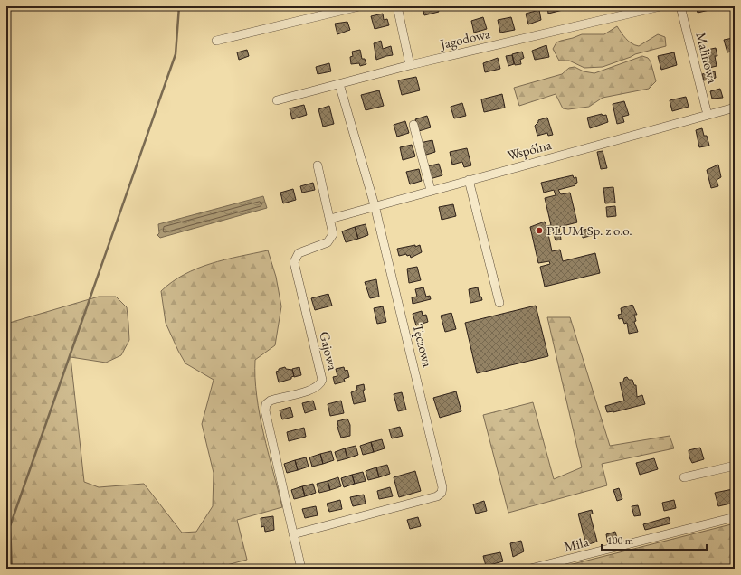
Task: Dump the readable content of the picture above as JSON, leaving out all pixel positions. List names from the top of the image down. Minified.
{"streets":{"street":["Jagodowa","Malinowa","Wspólna","Tęczowa","Gajowa","Miła"]},"crossings":[["Jagodowa","Tęczowa"],["Malinowa","Wspólna"],["Wspólna","Tęczowa"],["Wspólna","Gajowa"],["Tęczowa","Gajowa"]],"places":["PLUM Sp. z o.o."],"scale_bar":"100 m"}
